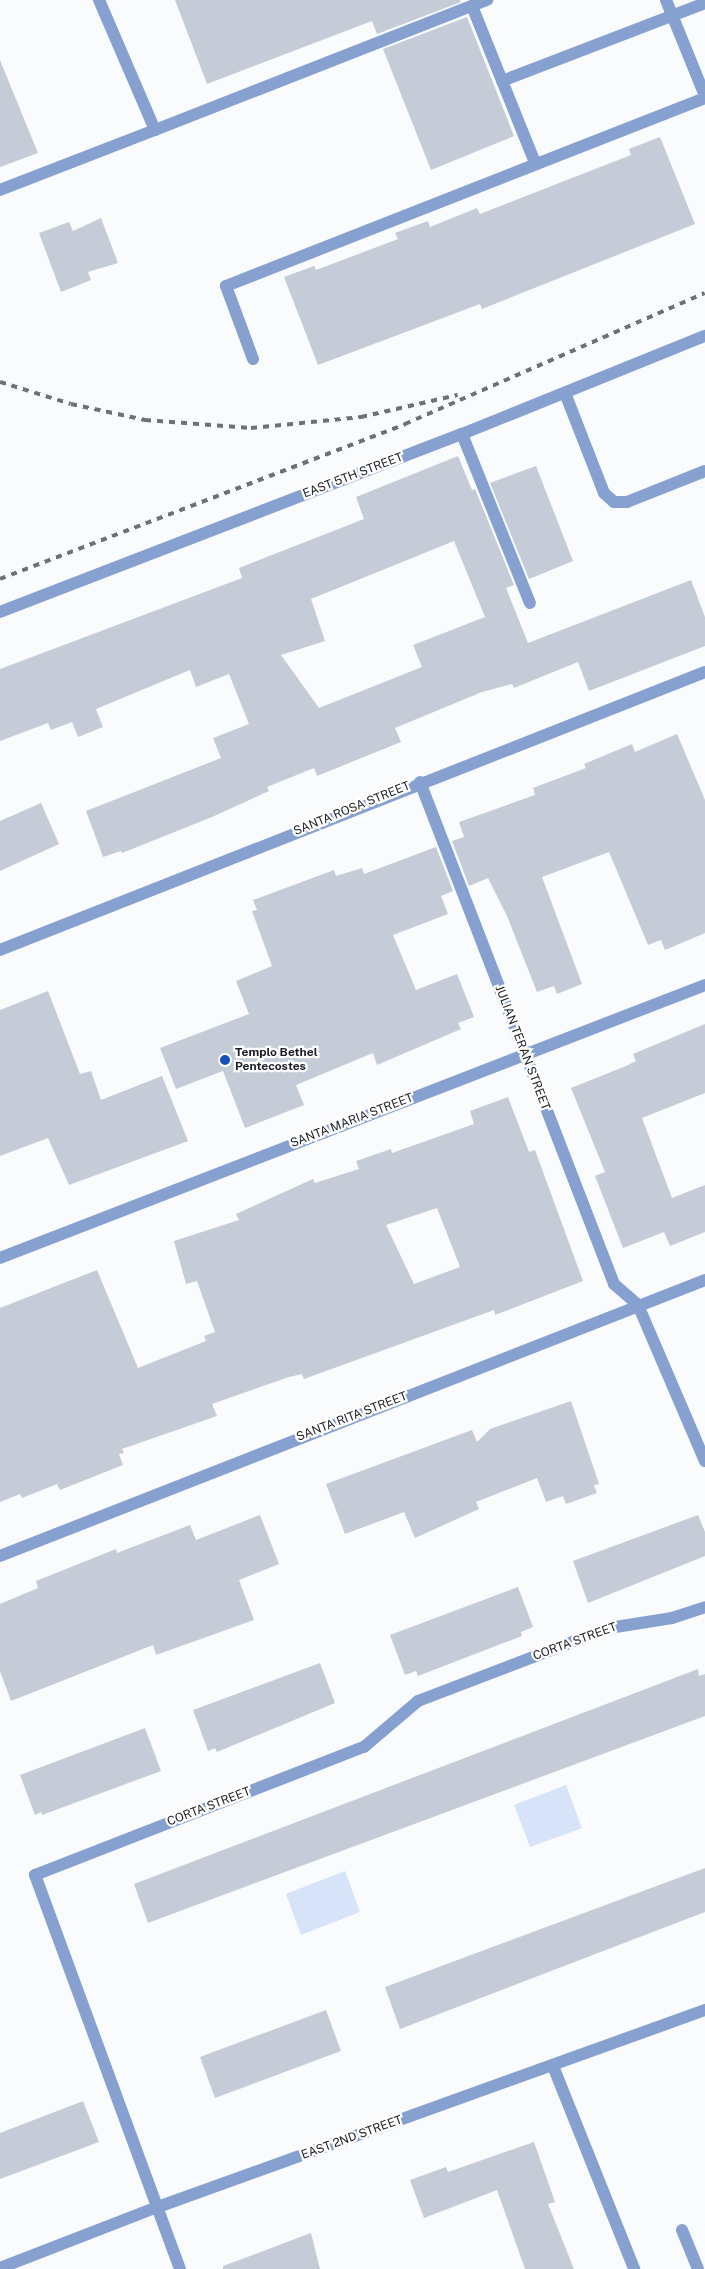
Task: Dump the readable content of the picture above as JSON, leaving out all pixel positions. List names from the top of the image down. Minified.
{"streets":{"street":["EAST 5TH STREET","SANTA ROSA STREET","JULIAN TERAN STREET","SANTA MARIA STREET","SANTA RITA STREET","CORTA STREET","EAST 2ND STREET"]},"crossings":[["SANTA ROSA STREET","JULIAN TERAN STREET"],["JULIAN TERAN STREET","SANTA MARIA STREET"],["JULIAN TERAN STREET","SANTA RITA STREET"],["CORTA STREET","EAST 2ND STREET"]],"places":["Templo Bethel Pentecostes"]}
